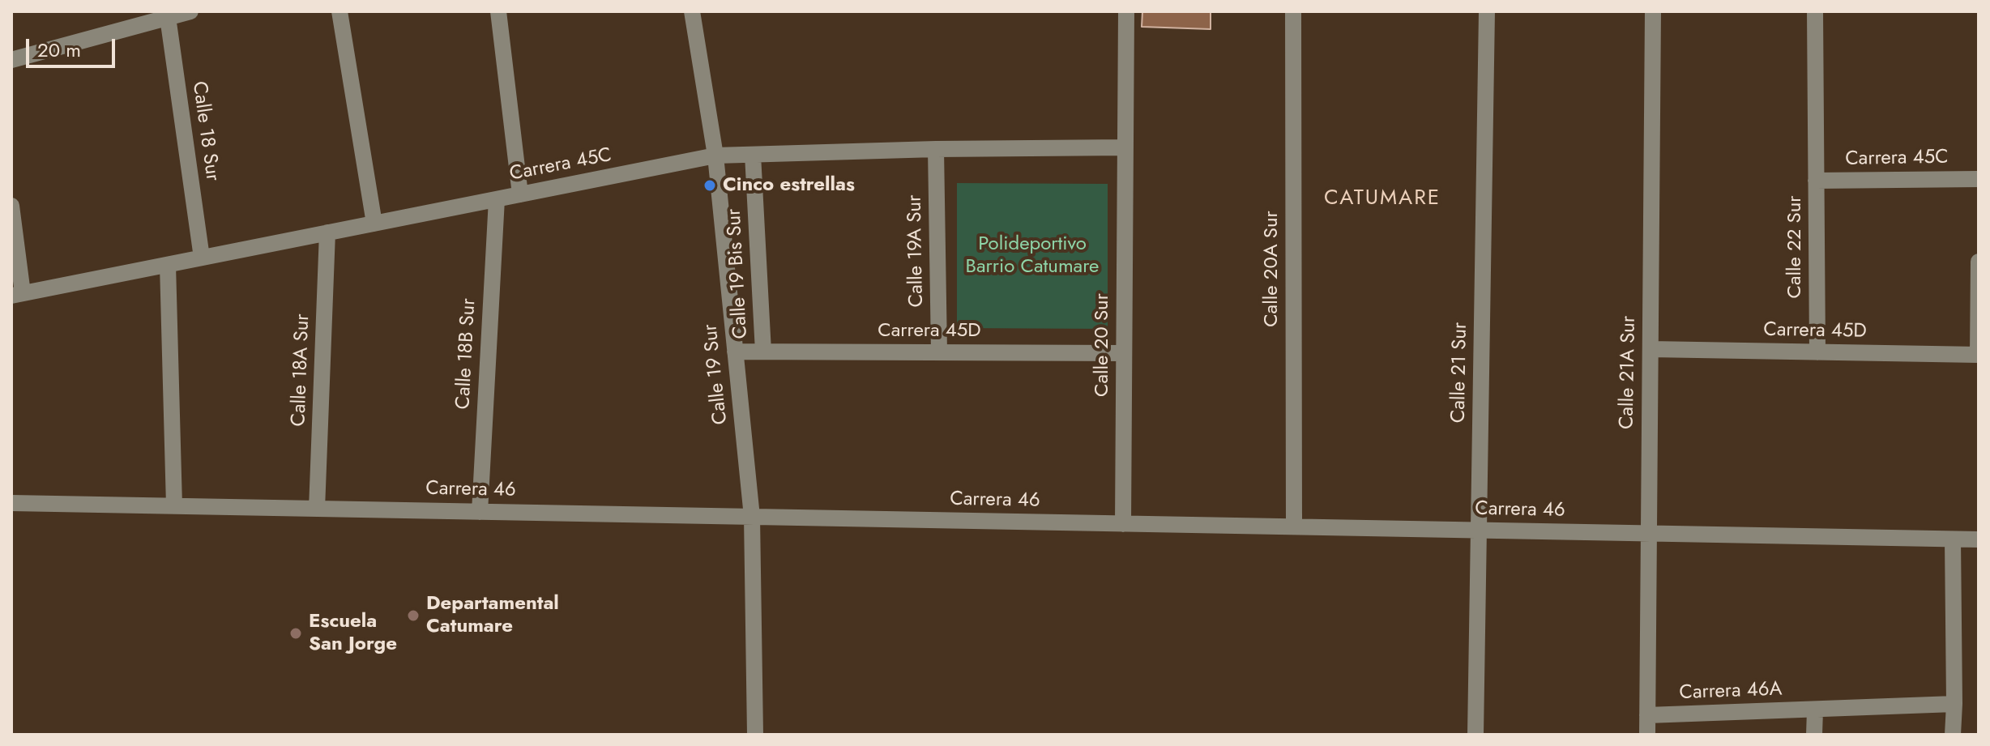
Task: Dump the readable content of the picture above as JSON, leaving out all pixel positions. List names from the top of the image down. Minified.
{"streets":{"street":["Calle 18 Sur","Carrera 45C","Calle 22 Sur","Calle 19A Sur","Calle 20A Sur","Calle 19 Bis Sur","Carrera 45D","Calle 20 Sur","Calle 18B Sur","Calle 18A Sur","Calle 21 Sur","Calle 21A Sur","Calle 19 Sur","Carrera 46","Carrera 46A"]},"crossings":[["Calle 18 Sur","Carrera 45C"],["Carrera 45C","Calle 22 Sur"],["Carrera 45C","Calle 19A Sur"],["Carrera 45C","Calle 19 Bis Sur"],["Carrera 45C","Calle 20 Sur"],["Carrera 45C","Calle 18B Sur"],["Carrera 45C","Calle 18A Sur"],["Carrera 45C","Calle 19 Sur"],["Calle 22 Sur","Carrera 45D"],["Calle 19A Sur","Carrera 45D"],["Calle 20A Sur","Carrera 46"],["Calle 19 Bis Sur","Carrera 45D"],["Carrera 45D","Calle 20 Sur"],["Carrera 45D","Calle 21A Sur"],["Carrera 45D","Calle 19 Sur"],["Calle 20 Sur","Carrera 46"],["Calle 18B Sur","Carrera 46"],["Calle 18A Sur","Carrera 46"],["Calle 21 Sur","Carrera 46"],["Calle 21A Sur","Carrera 46"],["Calle 21A Sur","Carrera 46A"],["Calle 19 Sur","Carrera 46"]],"districts":["CATUMARE"],"parks":["Polideportivo Barrio Catumare"],"places":["Cinco estrellas","Departamental Catumare","Escuela San Jorge"],"scale_bar":"20 m"}
